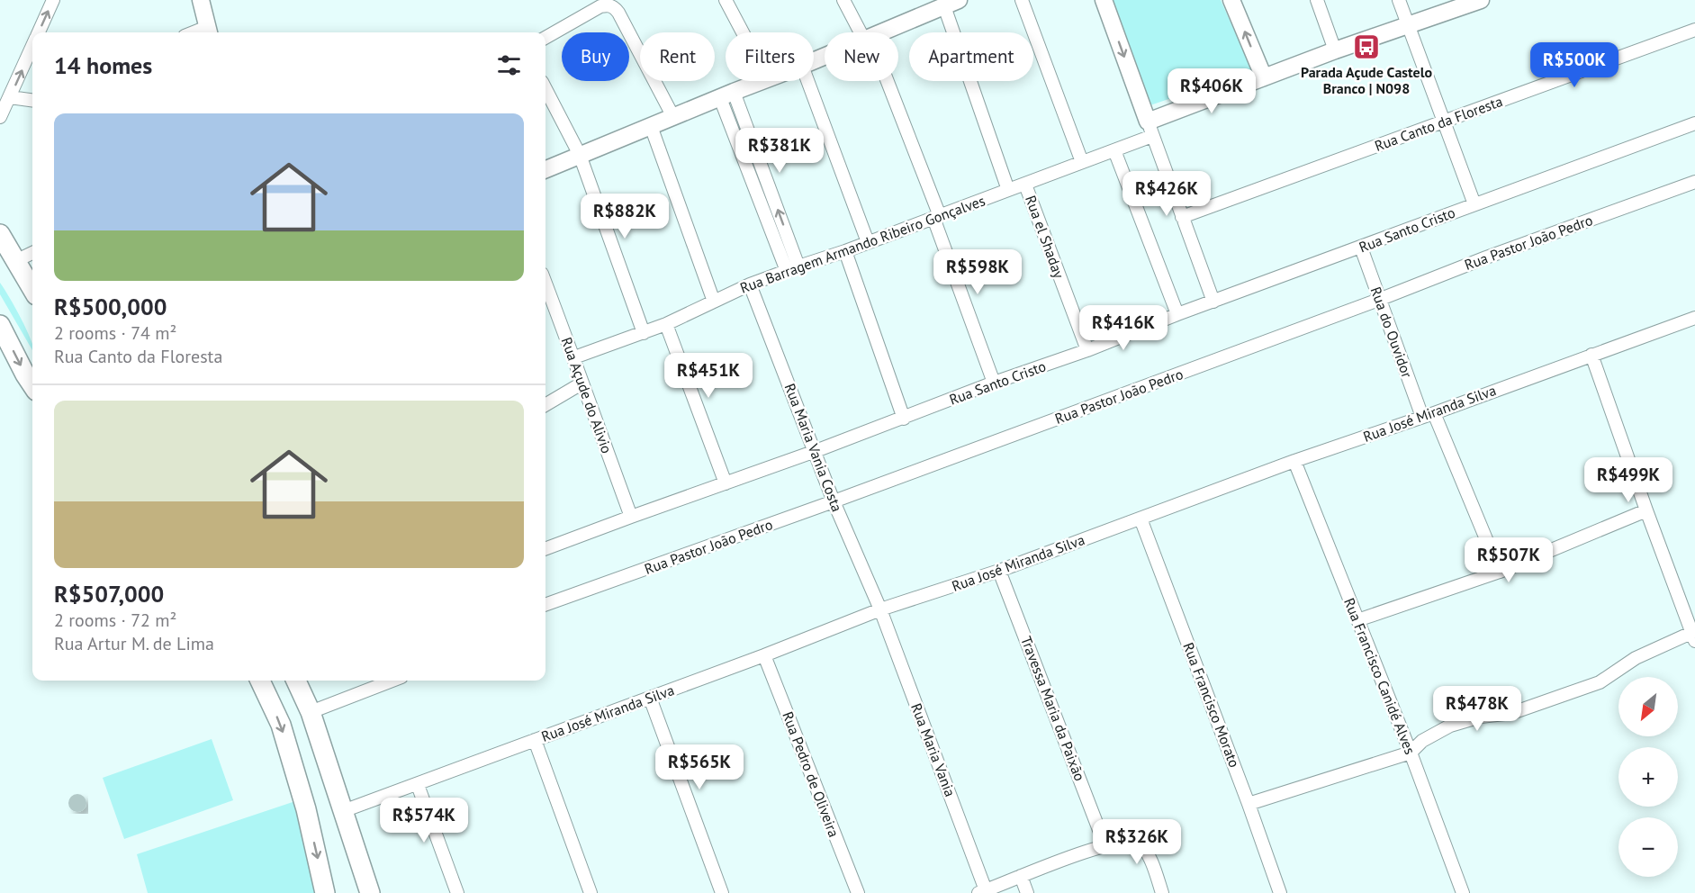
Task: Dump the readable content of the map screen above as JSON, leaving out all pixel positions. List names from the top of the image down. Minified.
{"streets":{"street":["Rua Canto da Floresta","Rua Santo Cristo","Rua el Shaday","Rua Pastor João Pedro","Rua Barragem Armando Ribeiro Gonçalves","Rua do Ouvidor","Rua Açude do Alivio","Rua José Miranda Silva","Rua Maria Vania Costa","Rua Francisco Canidé Alves","Rua Francisco Morato","Travessa Maria da Paixão","Rua Maria Vania","Rua Pedro de Oliveira"]},"crossings":[["Rua Santo Cristo","Rua el Shaday"],["Rua Santo Cristo","Rua do Ouvidor"],["Rua Santo Cristo","Rua Açude do Alivio"],["Rua Santo Cristo","Rua Maria Vania Costa"],["Rua el Shaday","Rua Barragem Armando Ribeiro Gonçalves"],["Rua Pastor João Pedro","Rua do Ouvidor"],["Rua Pastor João Pedro","Rua Maria Vania Costa"],["Rua Barragem Armando Ribeiro Gonçalves","Rua Açude do Alivio"],["Rua Barragem Armando Ribeiro Gonçalves","Rua Maria Vania Costa"],["Rua do Ouvidor","Rua José Miranda Silva"],["Rua José Miranda Silva","Rua Maria Vania Costa"],["Rua José Miranda Silva","Rua Francisco Canidé Alves"],["Rua José Miranda Silva","Rua Francisco Morato"],["Rua José Miranda Silva","Travessa Maria da Paixão"],["Rua José Miranda Silva","Rua Maria Vania"],["Rua José Miranda Silva","Rua Pedro de Oliveira"],["Rua Maria Vania Costa","Rua Maria Vania"]],"places":{"bus stop":["Parada Açude Castelo Branco | N098"]},"north":"bottom left","page":{"chip":["Buy","Rent","Filters","New","Apartment"],"heading":"14 homes","price":["R$500K","R$406K","R$381K","R$426K","R$882K","R$598K","R$416K","R$451K","R$499K","R$507K","R$478K","R$565K","R$574K","R$326K"],"list":[{"name":"R$500,000","note":"2 rooms · 74 m² · Rua Canto da Floresta"},{"name":"R$507,000","note":"2 rooms · 72 m² · Rua Artur M. de Lima"}],"map_buttons":["+","−"]}}
